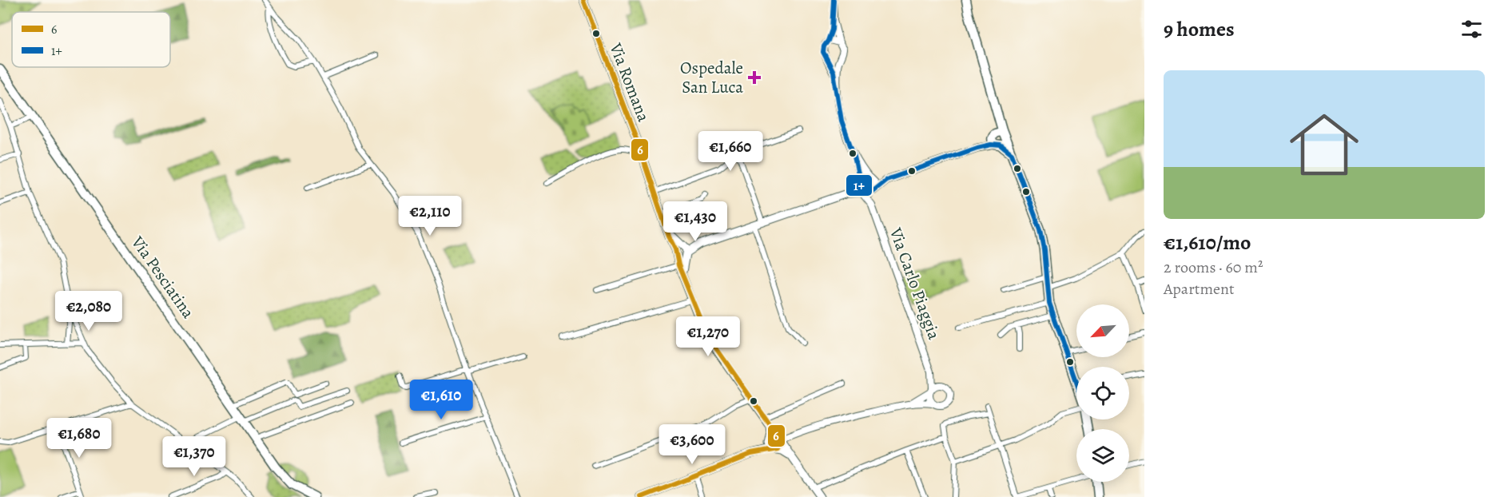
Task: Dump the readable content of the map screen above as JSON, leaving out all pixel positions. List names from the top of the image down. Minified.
{"streets":{"main road":["Via Romana","Via Pesciatina"],"street":["Via Carlo Piaggia"]},"places":{"health":["Ospedale San Luca"]},"lines":["transit line 6","transit line 1+"],"legend":["6","1+"],"north":"bottom left","page":{"heading":"9 homes","list":[{"name":"€1,610/mo","note":"2 rooms · 60 m² · Apartment"}],"price":["€1,660","€2,110","€1,430","€2,080","€1,270","€1,610","€1,680","€3,600","€1,370"]}}
